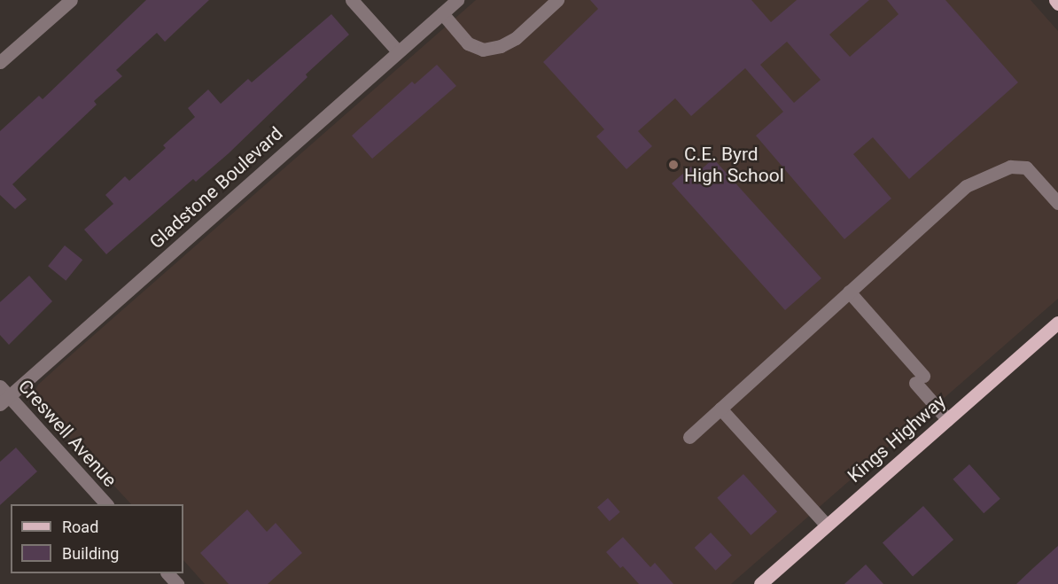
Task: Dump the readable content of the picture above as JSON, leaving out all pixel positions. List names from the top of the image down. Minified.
{"streets":{"main road":["Kings Highway"],"street":["Gladstone Boulevard","Creswell Avenue"]},"crossings":[["Gladstone Boulevard","Creswell Avenue"]],"places":["C.E. Byrd High School"],"legend":["Road","Building"]}
